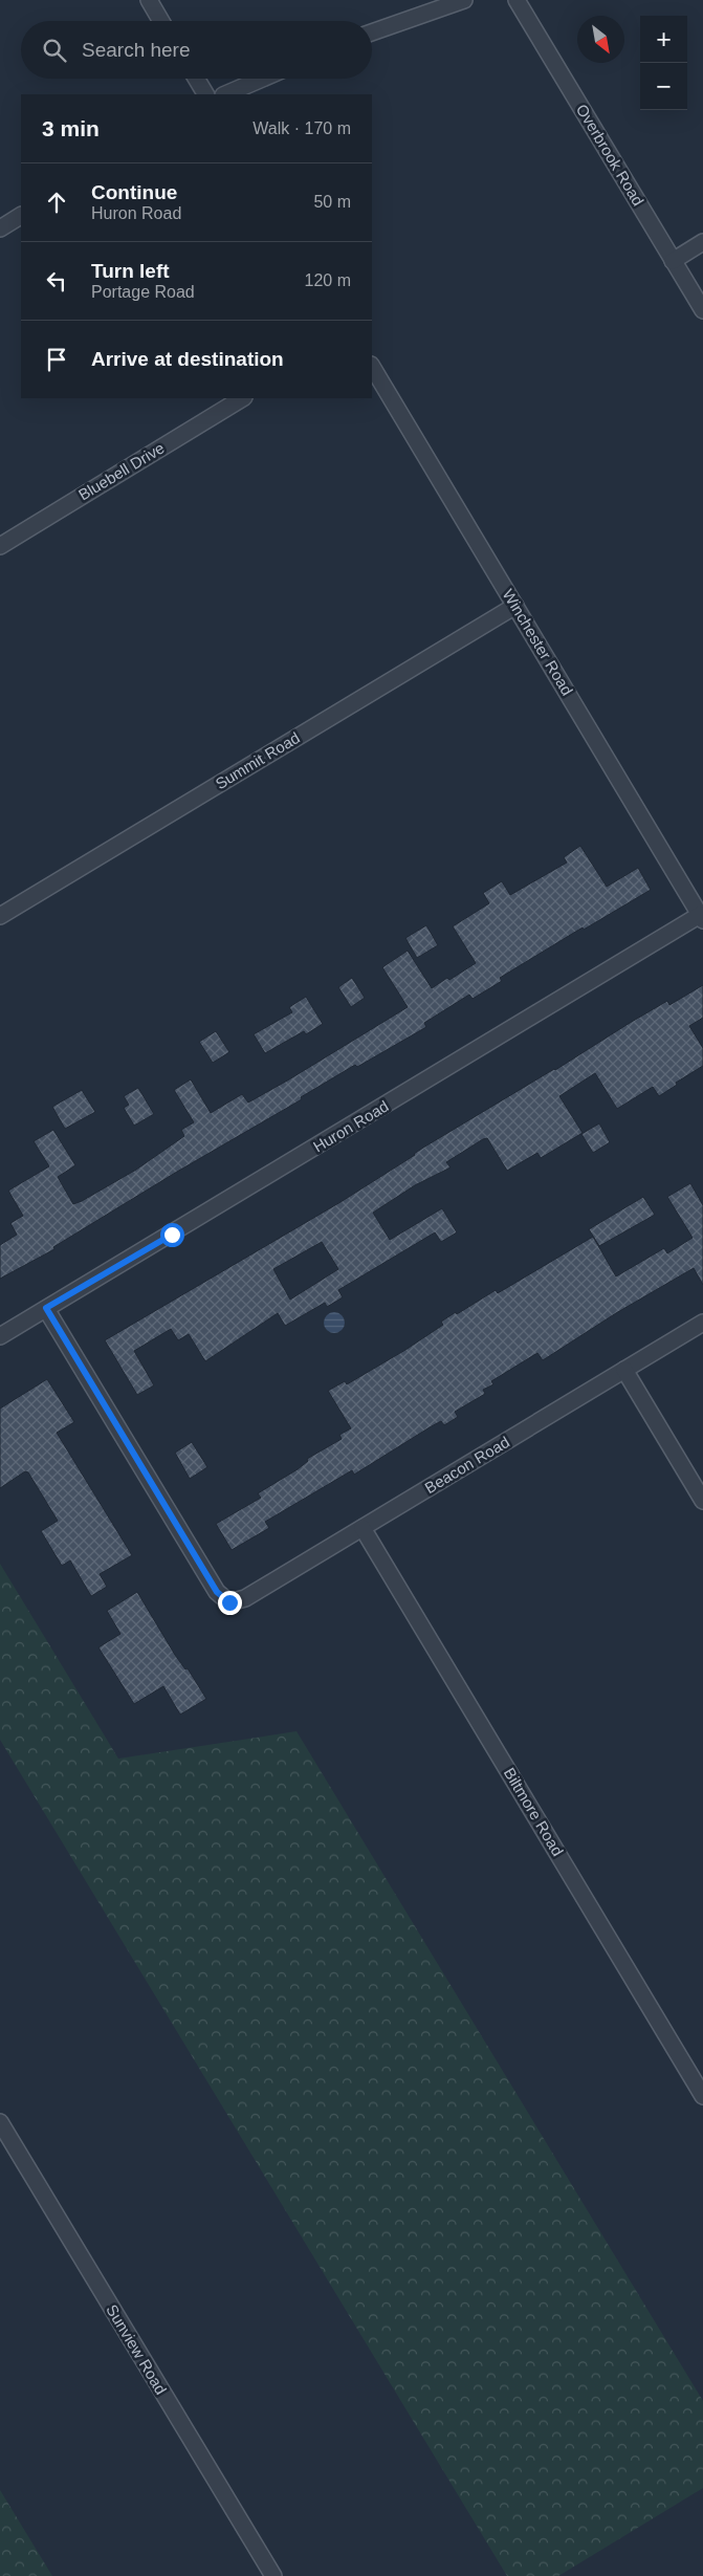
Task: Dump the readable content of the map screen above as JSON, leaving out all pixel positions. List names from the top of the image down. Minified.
{"streets":{"street":["Overbrook Road","Bluebell Drive","Winchester Road","Summit Road","Huron Road","Beacon Road","Biltmore Road","Sunview Road"]},"crossings":[["Winchester Road","Summit Road"],["Winchester Road","Huron Road"],["Huron Road","Beacon Road"],["Beacon Road","Biltmore Road"]],"north":"bottom right","page":{"map_buttons":["+","−"],"search":"Search here","heading":["3 min","Walk · 170 m"],"list":[["Continue","Huron Road","50 m"],["Turn left","Portage Road","120 m"],"Arrive at destination"]}}
